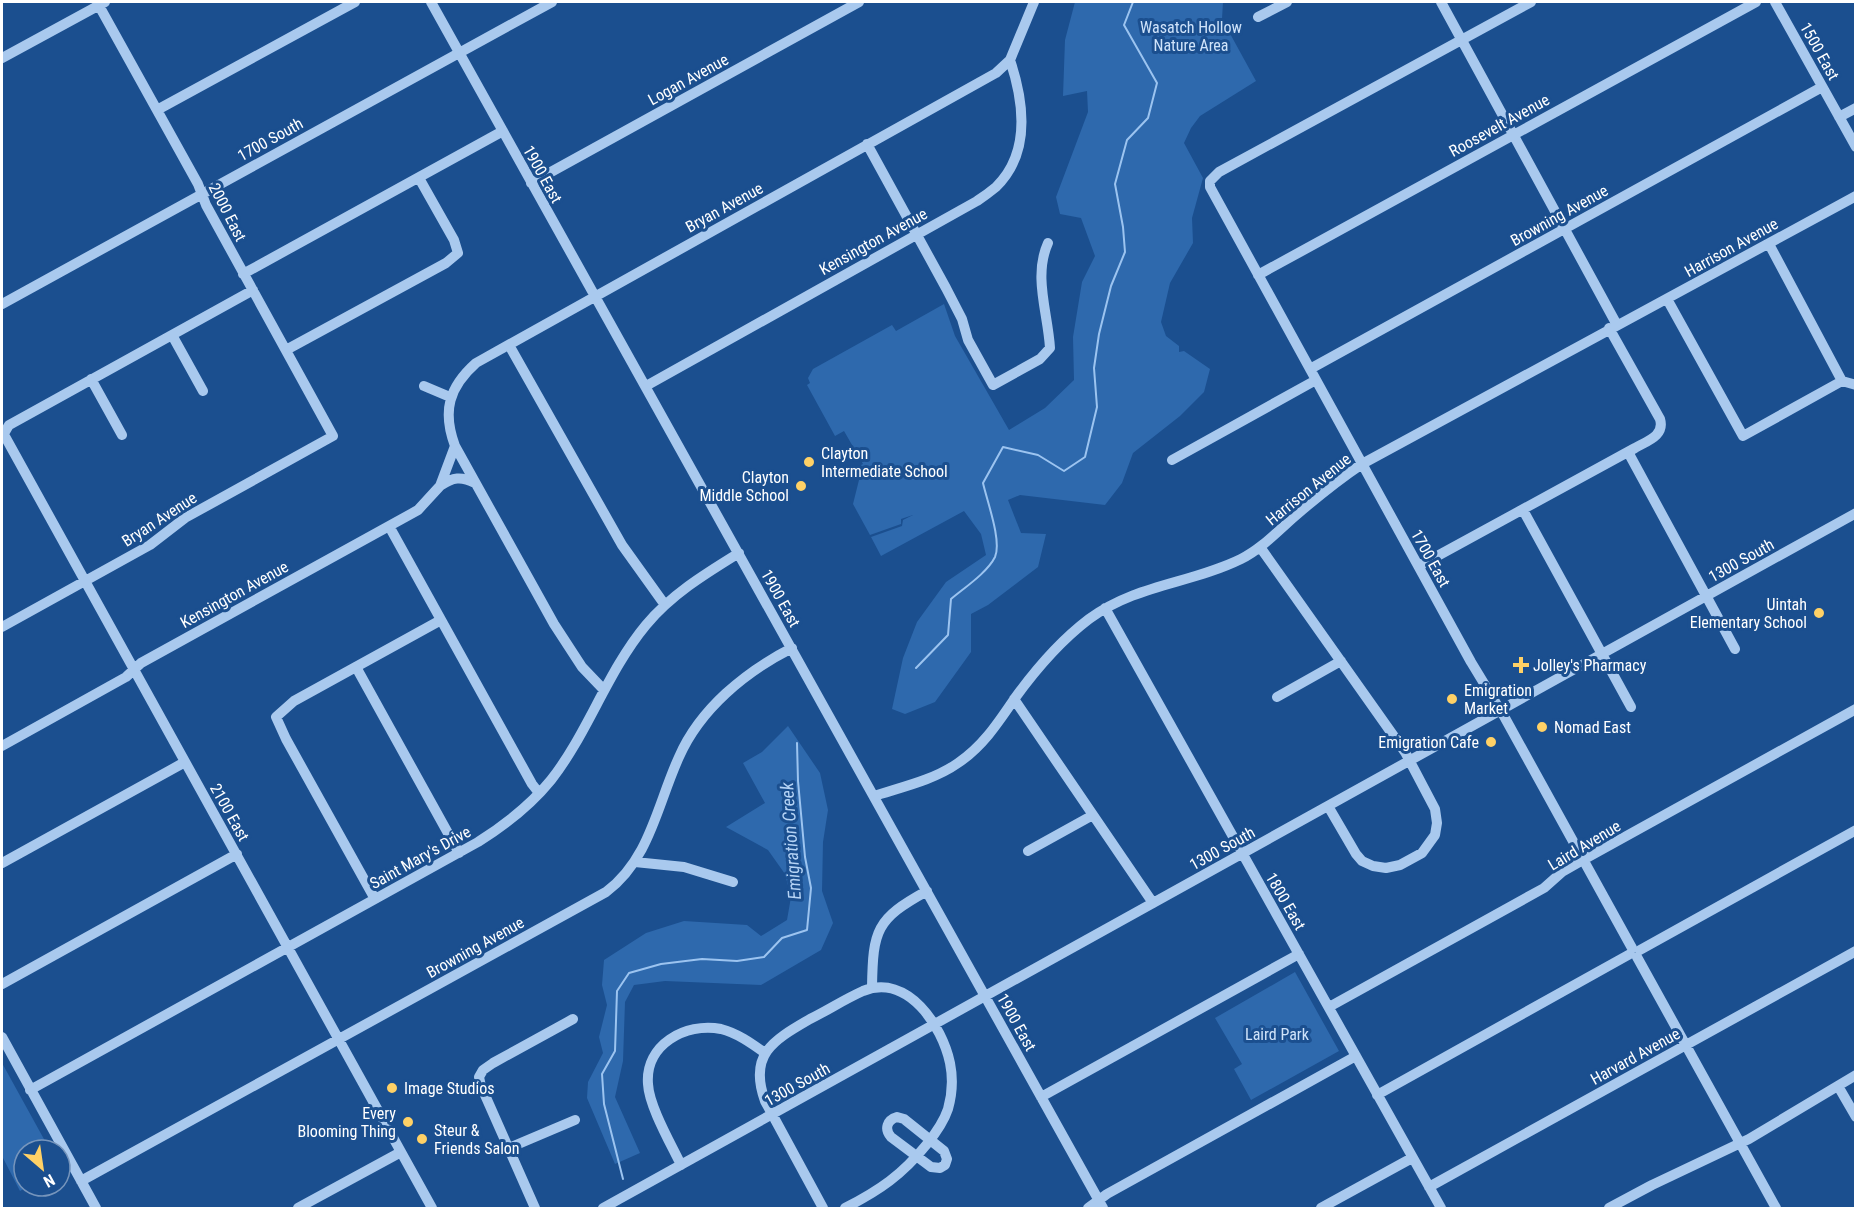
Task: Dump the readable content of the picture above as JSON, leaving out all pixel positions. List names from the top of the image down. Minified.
{"streets":{"street":["1500 East","Logan Avenue","Roosevelt Avenue","1700 South","1900 East","Bryan Avenue","2000 East","Browning Avenue","Kensington Avenue","Harrison Avenue","1700 East","1300 South","2100 East","Laird Avenue","Saint Mary's Drive","1800 East","Harvard Avenue"]},"crossings":[["1500 East","Browning Avenue"],["Logan Avenue","1900 East"],["Roosevelt Avenue","1700 East"],["1700 South","1900 East"],["1700 South","2000 East"],["1900 East","Bryan Avenue"],["1900 East","Browning Avenue"],["1900 East","Kensington Avenue"],["1900 East","Harrison Avenue"],["1900 East","1300 South"],["1900 East","Saint Mary's Drive"],["Bryan Avenue","2000 East"],["Bryan Avenue","Kensington Avenue"],["Bryan Avenue","2100 East"],["Browning Avenue","1700 East"],["Browning Avenue","2100 East"],["Kensington Avenue","2100 East"],["Harrison Avenue","1700 East"],["Harrison Avenue","1800 East"],["1700 East","1300 South"],["1700 East","Laird Avenue"],["1700 East","Harvard Avenue"],["1300 South","1800 East"],["2100 East","Saint Mary's Drive"],["Laird Avenue","1800 East"],["1800 East","Harvard Avenue"]],"water":["Emigration Creek"],"parks":["Wasatch Hollow Nature Area","Laird Park"],"places":{"other":["Clayton Intermediate School","Clayton Middle School","Uintah Elementary School","Emigration Market","Nomad East","Emigration Cafe","Image Studios","Every Blooming Thing","Steur & Friends Salon"],"health":["Jolley's Pharmacy"]},"north":"bottom right"}
